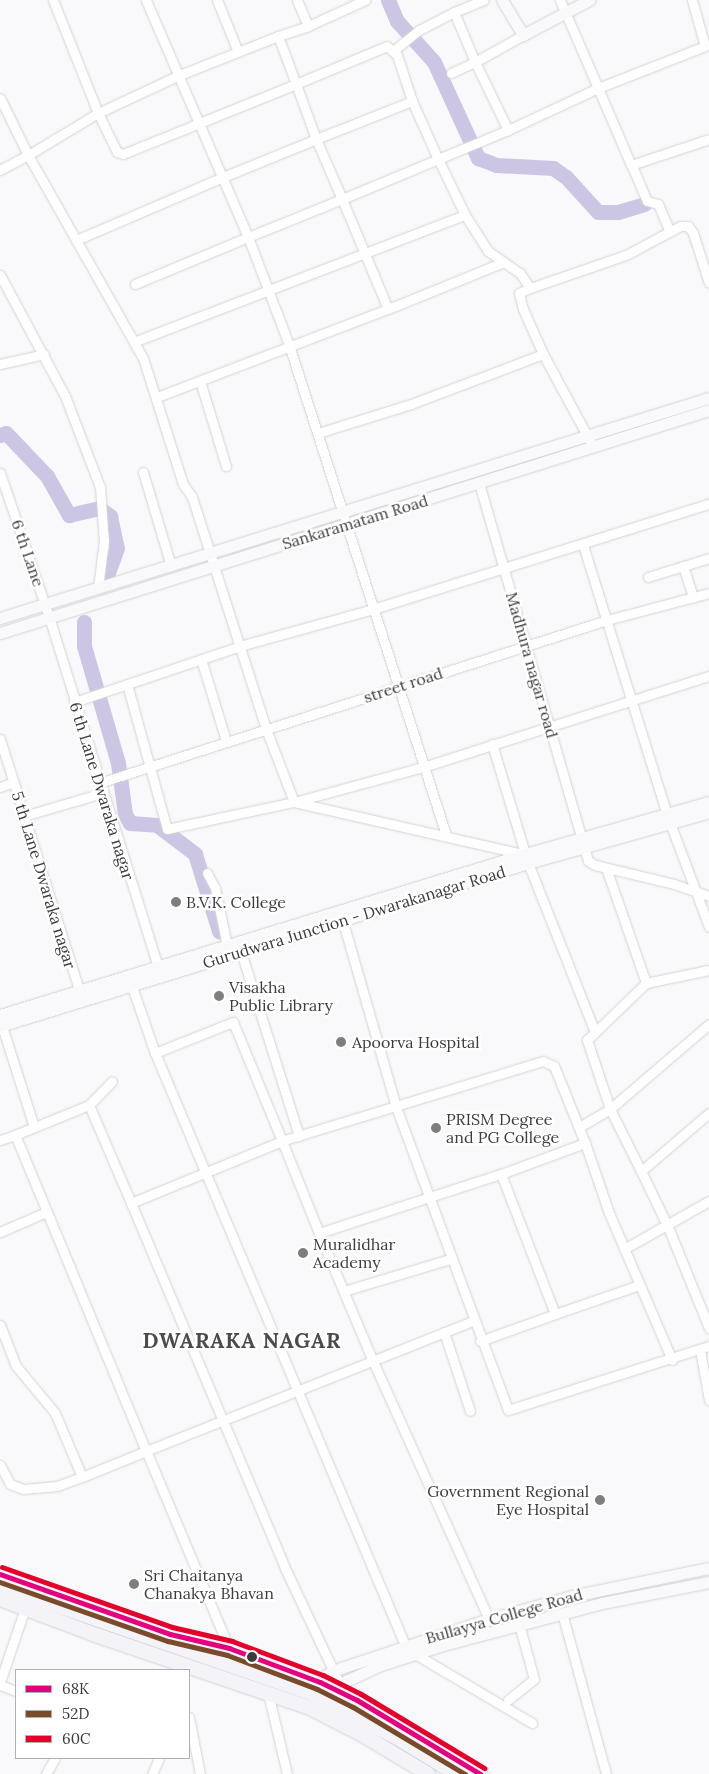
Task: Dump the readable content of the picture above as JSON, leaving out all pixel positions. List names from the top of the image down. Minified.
{"streets":{"main road":["Sankaramatam Road","Gurudwara Junction - Dwarakanagar Road","Bullayya College Road"],"street":["6 th Lane","Madhura nagar road","street road","6 th Lane Dwaraka nagar","5 th Lane Dwaraka nagar"]},"crossings":[["Sankaramatam Road","6 th Lane"],["Sankaramatam Road","Madhura nagar road"],["Sankaramatam Road","6 th Lane Dwaraka nagar"],["6 th Lane","6 th Lane Dwaraka nagar"],["Madhura nagar road","street road"],["Madhura nagar road","Gurudwara Junction - Dwarakanagar Road"],["street road","6 th Lane Dwaraka nagar"],["6 th Lane Dwaraka nagar","Gurudwara Junction - Dwarakanagar Road"],["5 th Lane Dwaraka nagar","Gurudwara Junction - Dwarakanagar Road"]],"districts":["DWARAKA NAGAR"],"places":["B.V.K. College","Visakha Public Library","Apoorva Hospital","PRISM Degree and PG College","Muralidhar Academy","Government Regional Eye Hospital","Sri Chaitanya Chanakya Bhavan"],"lines":["transit line 60C","transit line 68K","transit line 52D"],"legend":["68K","52D","60C"]}
